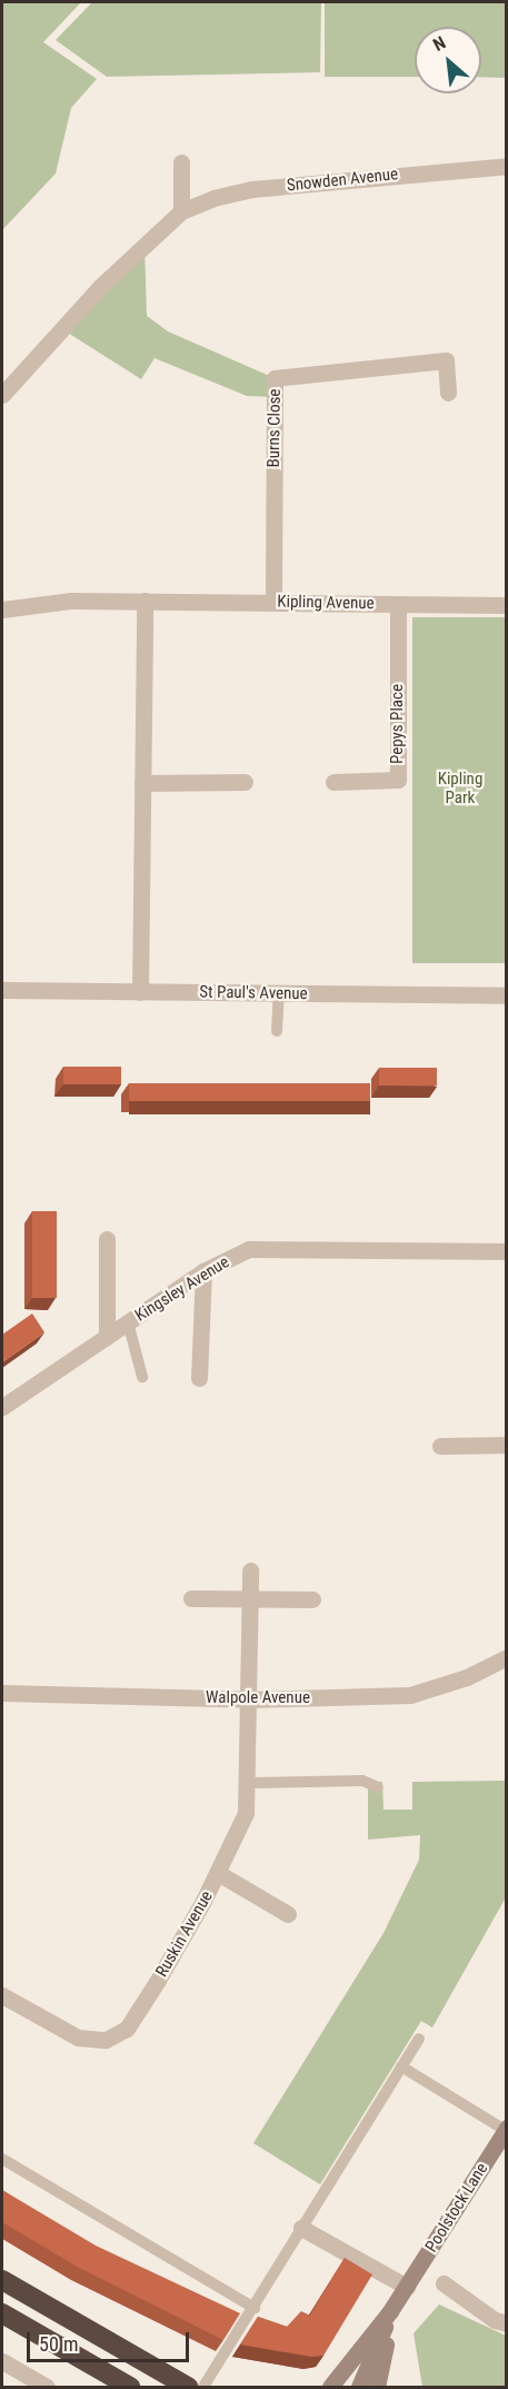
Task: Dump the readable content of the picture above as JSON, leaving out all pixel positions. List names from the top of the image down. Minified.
{"streets":{"main road":["Poolstock Lane"],"street":["Snowden Avenue","Burns Close","Kipling Avenue","Pepys Place","St Paul's Avenue","Kingsley Avenue","Walpole Avenue","Ruskin Avenue"]},"crossings":[["Burns Close","Kipling Avenue"],["Kipling Avenue","Pepys Place"],["Walpole Avenue","Ruskin Avenue"]],"parks":["Kipling Park"],"scale_bar":"50 m","north":"top left"}
